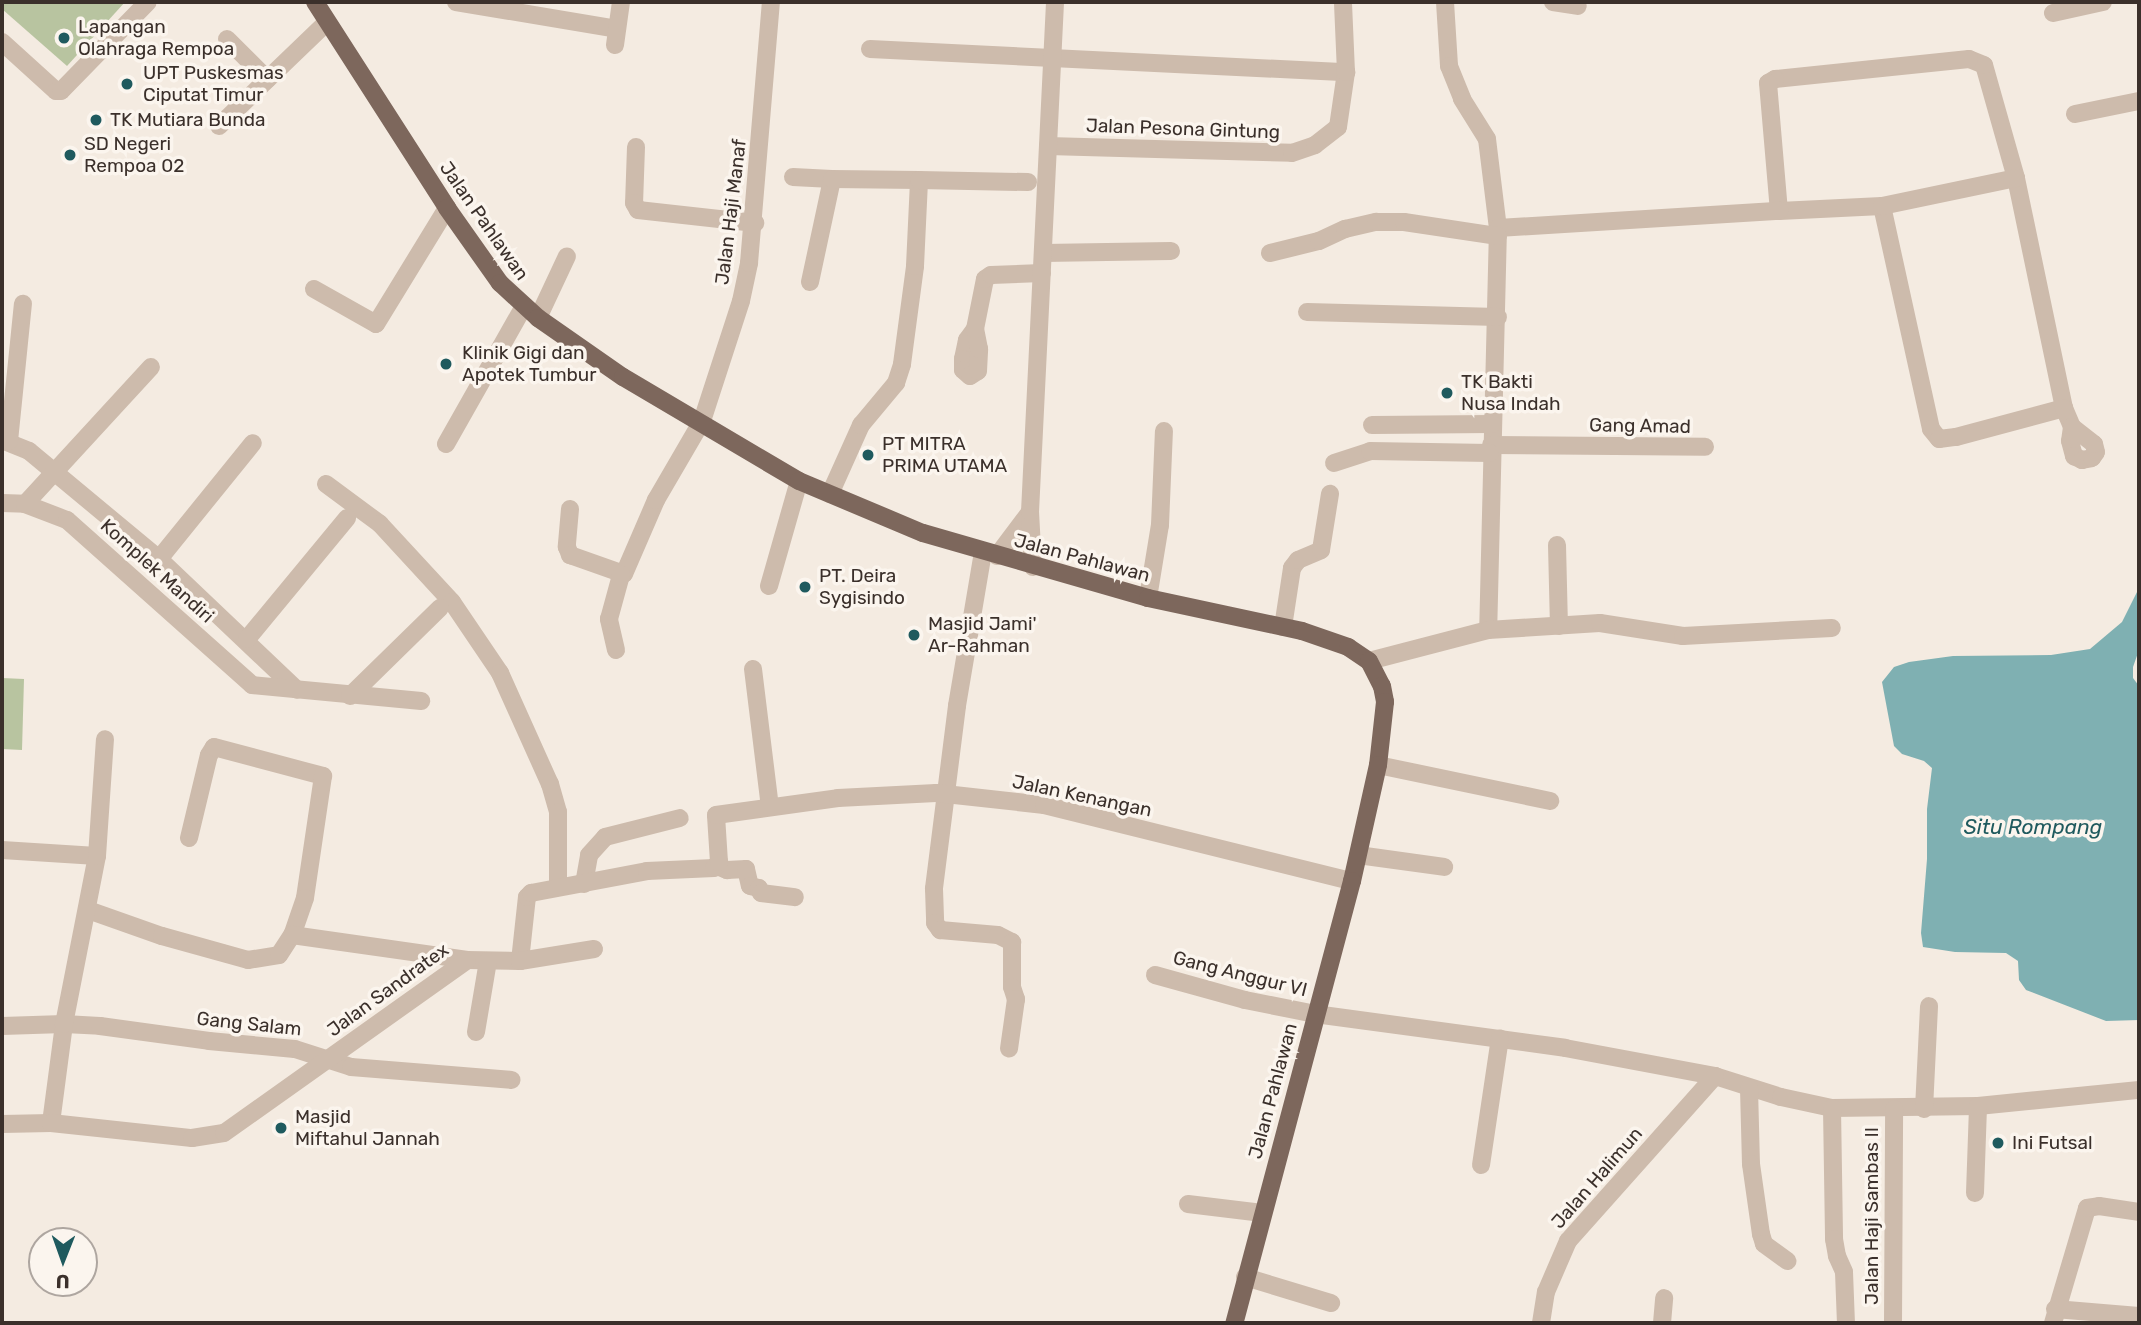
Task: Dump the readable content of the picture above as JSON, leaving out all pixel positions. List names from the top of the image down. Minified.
{"streets":{"main road":["Jalan Pahlawan"],"street":["Jalan Pesona Gintung","Jalan Haji Manaf","Gang Amad","Komplek Mandiri","Jalan Kenangan","Gang Anggur VI","Jalan Sandratex","Gang Salam","Jalan Halimun","Jalan Haji Sambas II"]},"crossings":[["Jalan Haji Manaf","Jalan Pahlawan"],["Jalan Pahlawan","Jalan Kenangan"],["Jalan Pahlawan","Gang Anggur VI"],["Gang Anggur VI","Jalan Halimun"],["Gang Anggur VI","Jalan Haji Sambas II"],["Jalan Sandratex","Gang Salam"]],"water":["Situ Rompang"],"places":["Lapangan Olahraga Rempoa","UPT Puskesmas Ciputat Timur","TK Mutiara Bunda","SD Negeri Rempoa 02","Klinik Gigi dan Apotek Tumbur","TK Bakti Nusa Indah","PT MITRA PRIMA UTAMA","PT. Deira Sygisindo","Masjid Jami' Ar-Rahman","Masjid Miftahul Jannah","Ini Futsal"],"north":"bottom"}
